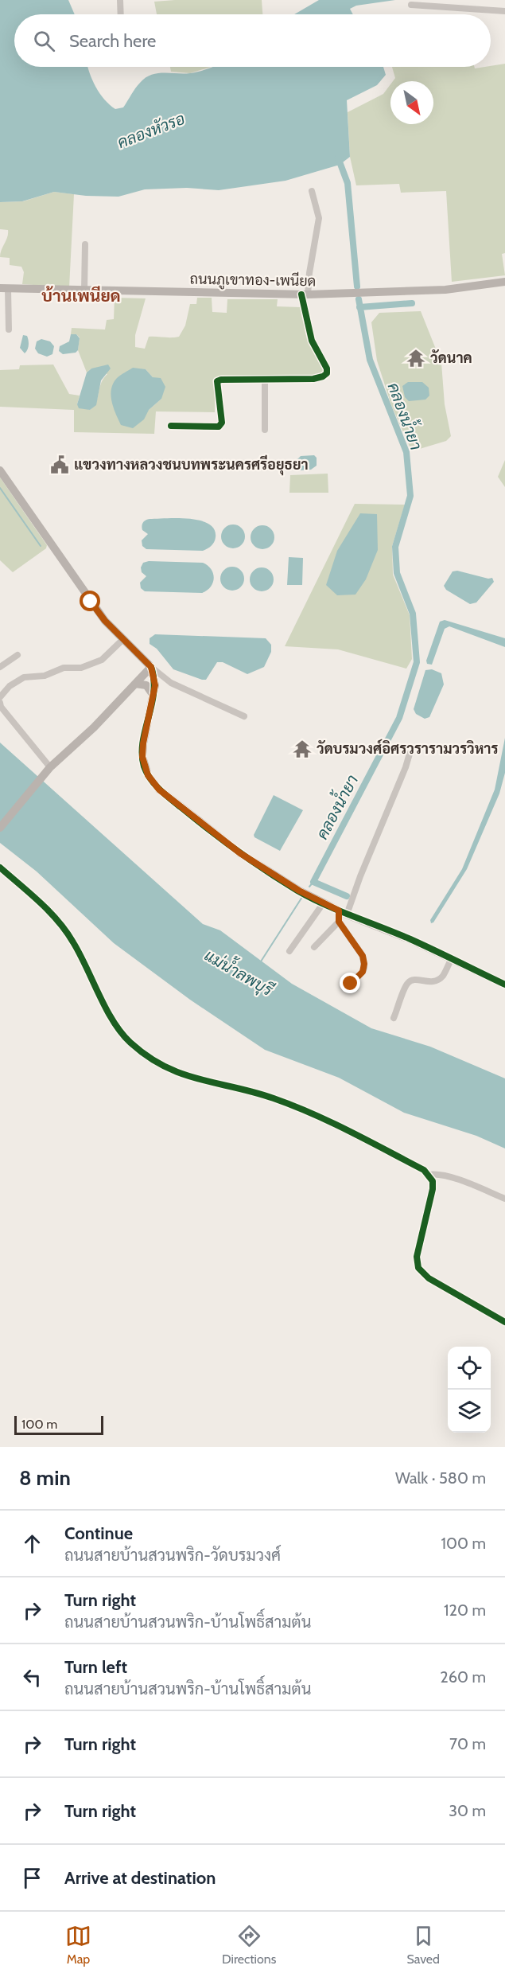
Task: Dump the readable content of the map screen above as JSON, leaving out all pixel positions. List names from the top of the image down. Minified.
{"streets":{"street":["ถนนภูเขาทอง-เพนียด"]},"districts":["บ้านเพนียด"],"water":["คลองหัวรอ","คลองน้ำยา","แม่น้ำลพบุรี"],"places":{"temple":["วัดนาค","วัดบรมวงศ์อิศรวรารามวรวิหาร"],"public building":["แขวงทางหลวงชนบทพระนครศรีอยุธยา"]},"scale_bar":"100 m","north":"bottom right","page":{"search":"Search here","scale":"100 m","heading":["8 min","Walk · 580 m"],"list":[["Continue","ถนนสายบ้านสวนพริก-วัดบรมวงศ์","100 m"],["Turn right","ถนนสายบ้านสวนพริก-บ้านโพธิ์สามต้น","120 m"],["Turn left","ถนนสายบ้านสวนพริก-บ้านโพธิ์สามต้น","260 m"],["Turn right","70 m"],["Turn right","30 m"],"Arrive at destination"],"nav":["Map","Directions","Saved"]}}
